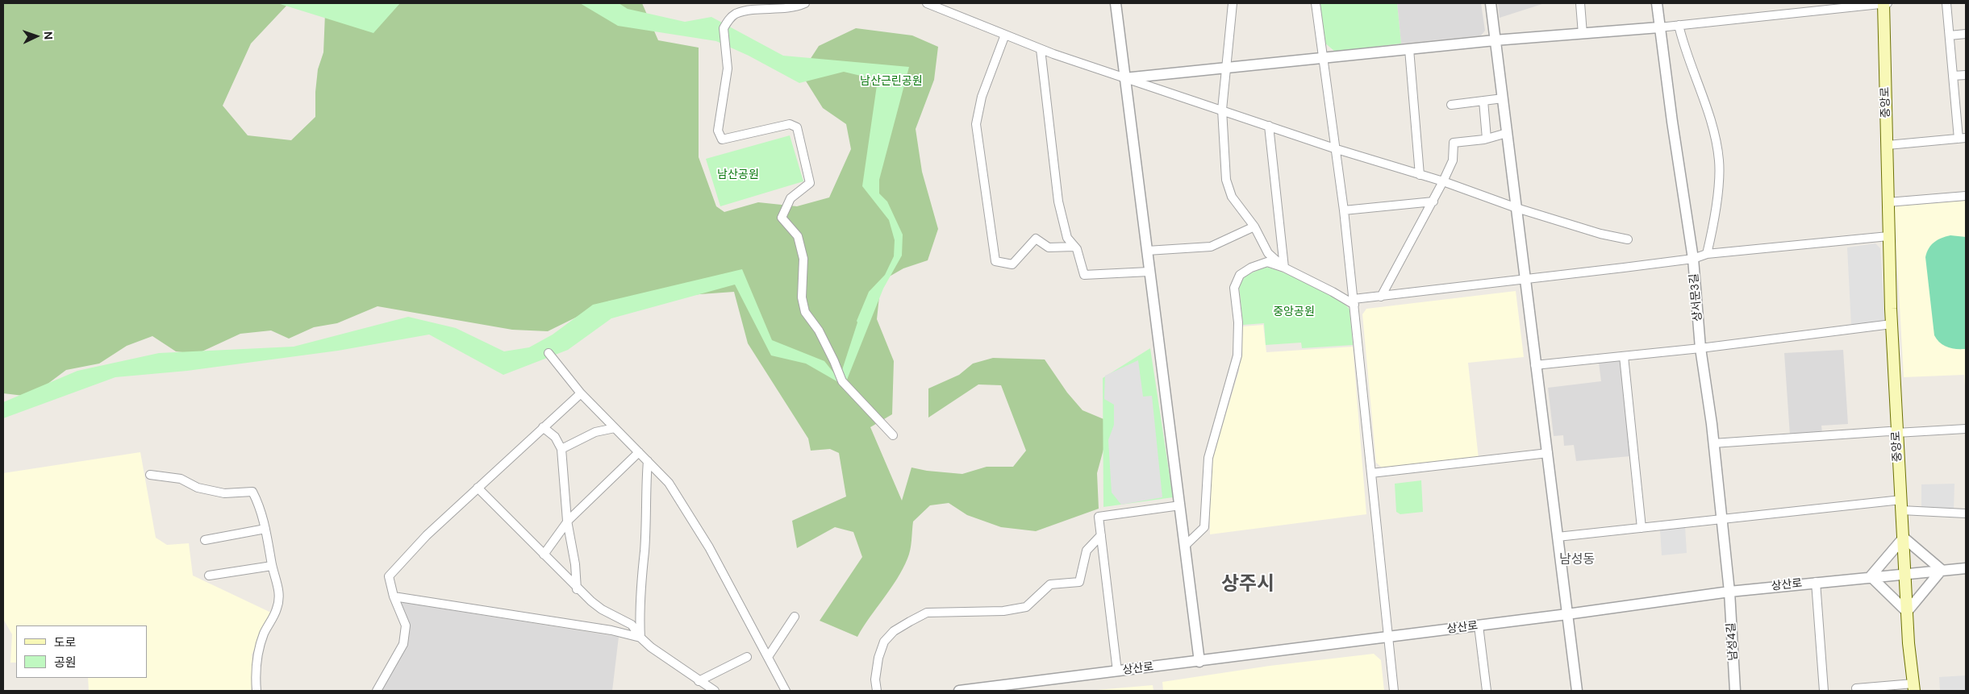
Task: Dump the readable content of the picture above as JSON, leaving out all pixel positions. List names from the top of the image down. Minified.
{"streets":{"main road":["중앙로"],"street":["상서문3길","상산로","남성4길"]},"crossings":[["중앙로","상산로"],["상서문3길","상산로"],["상서문3길","남성4길"],["상산로","남성4길"]],"districts":["남성동","상주시"],"parks":["남산근린공원","남산공원","중앙공원"],"legend":["도로","공원"],"north":"right"}
